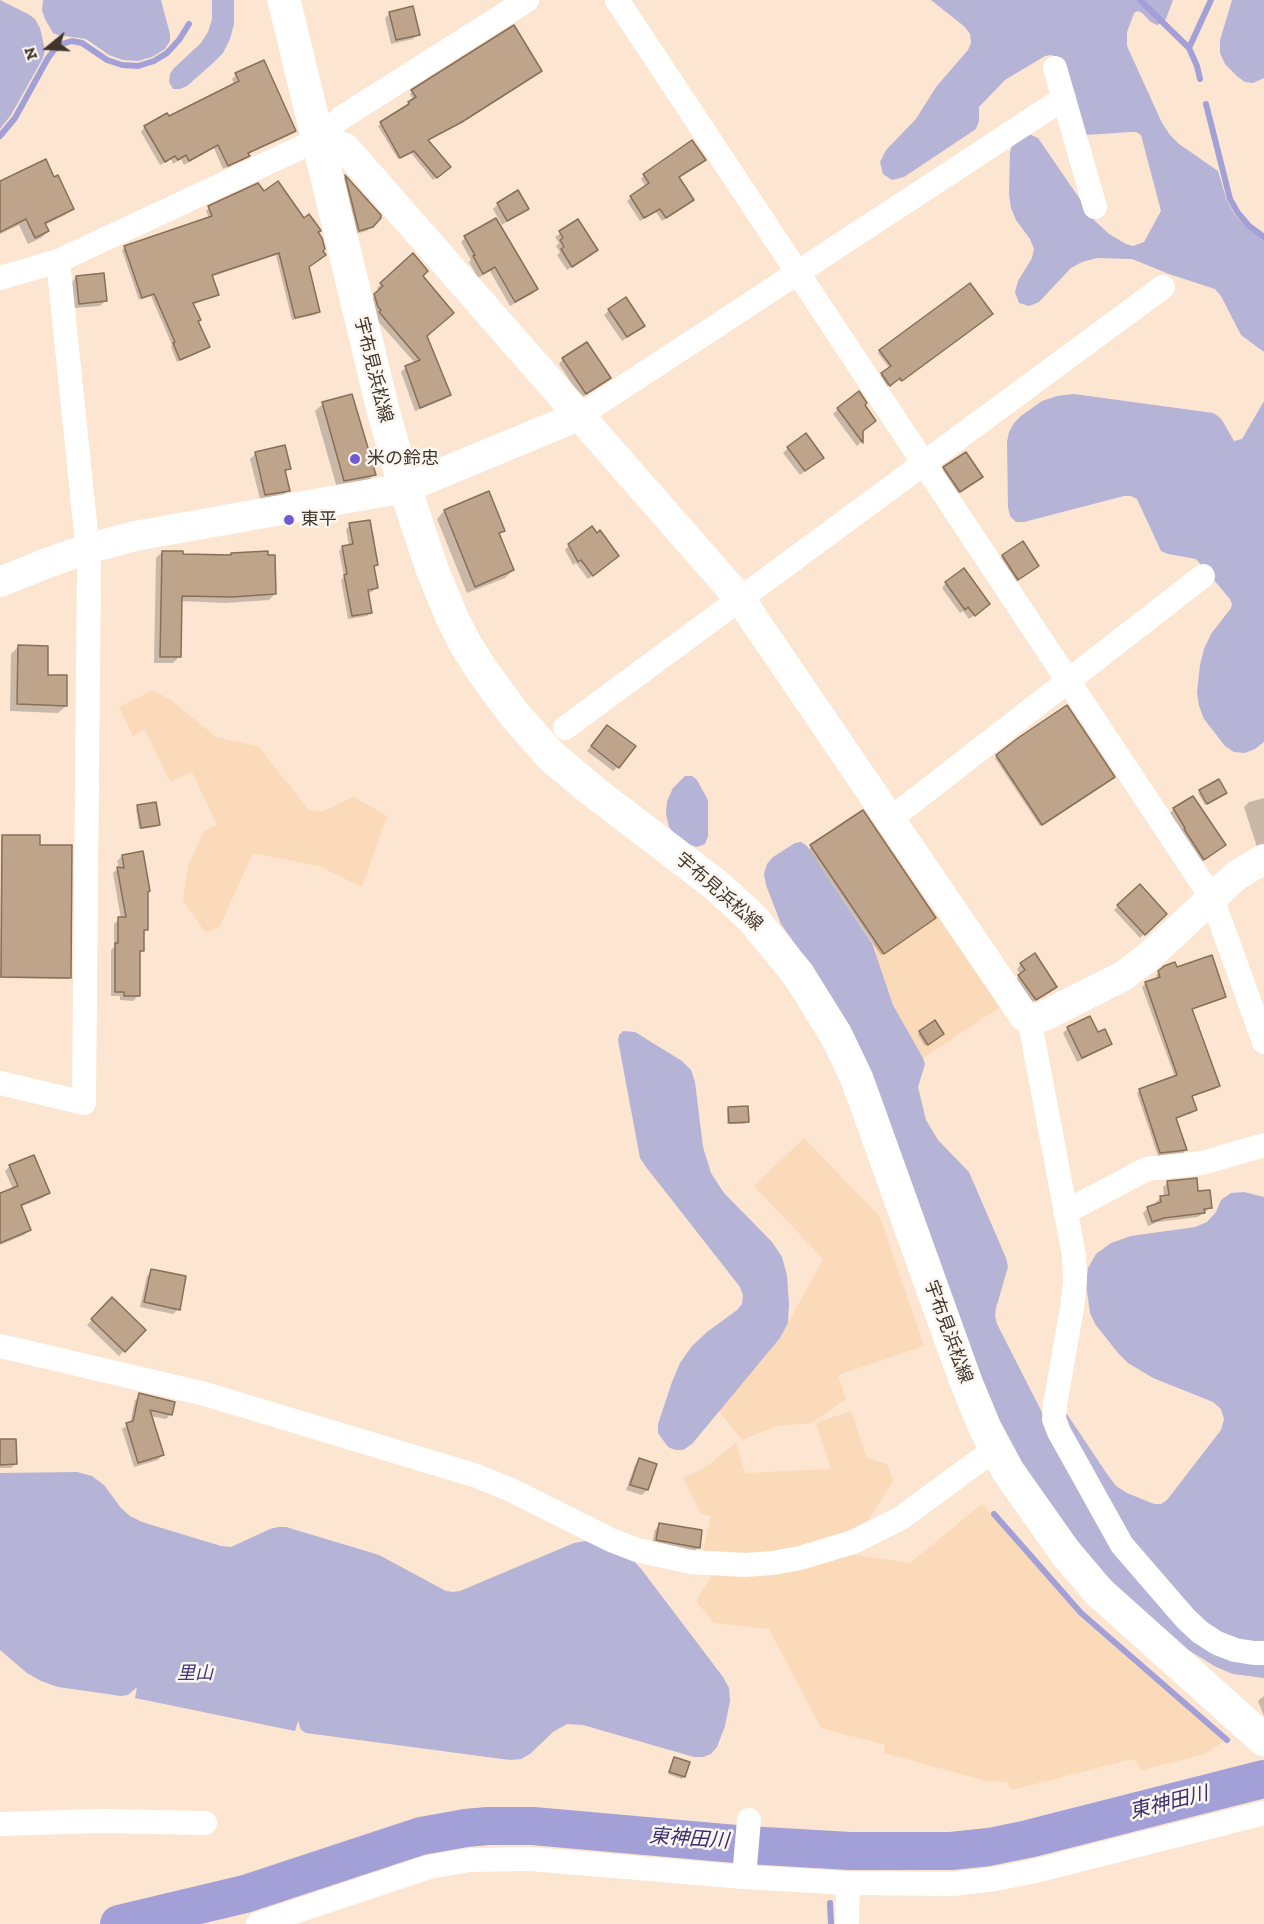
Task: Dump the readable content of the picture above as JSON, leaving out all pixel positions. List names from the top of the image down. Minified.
{"streets":{"main road":["宇布見浜松線"]},"water":["東神田川"],"parks":["里山"],"places":["米の鈴忠","東平"],"north":"left"}
